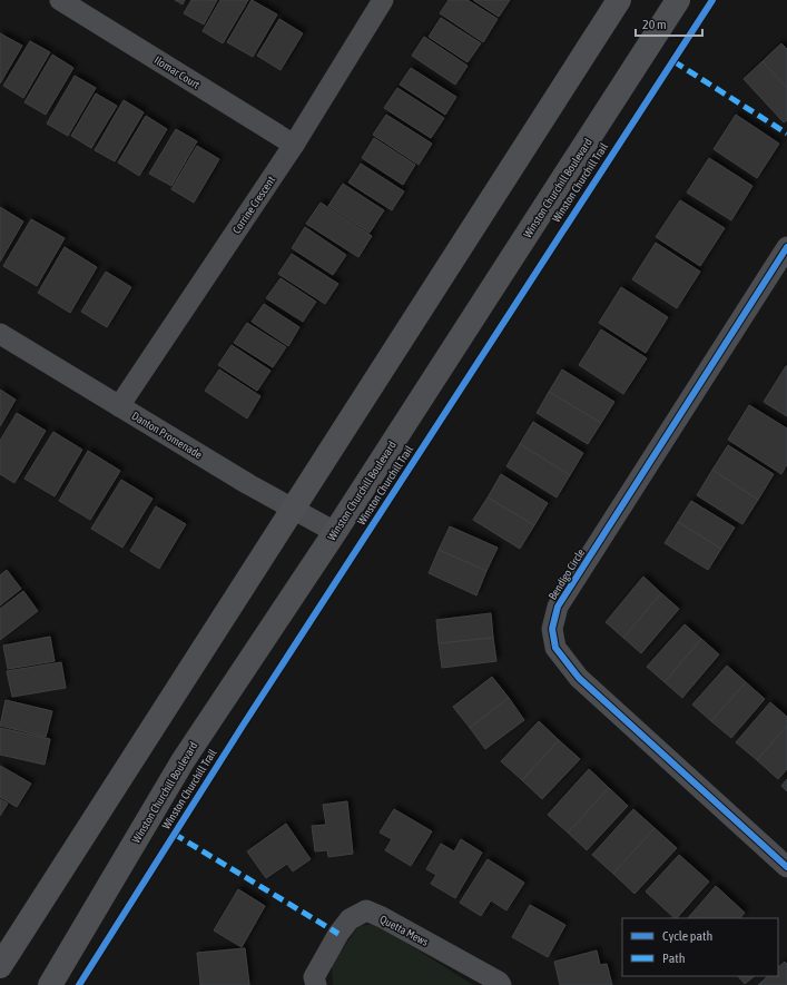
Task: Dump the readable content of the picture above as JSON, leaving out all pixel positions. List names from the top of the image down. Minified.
{"streets":{"main road":["Winston Churchill Boulevard"],"street":["Ilomar Court","Corrine Crescent","Danton Promenade","Bendigo Circle","Quetta Mews"],"cycle path":["Winston Churchill Trail"]},"crossings":[["Ilomar Court","Corrine Crescent"],["Winston Churchill Boulevard","Danton Promenade"],["Corrine Crescent","Danton Promenade"]],"legend":["Cycle path","Path"],"scale_bar":"20 m"}
